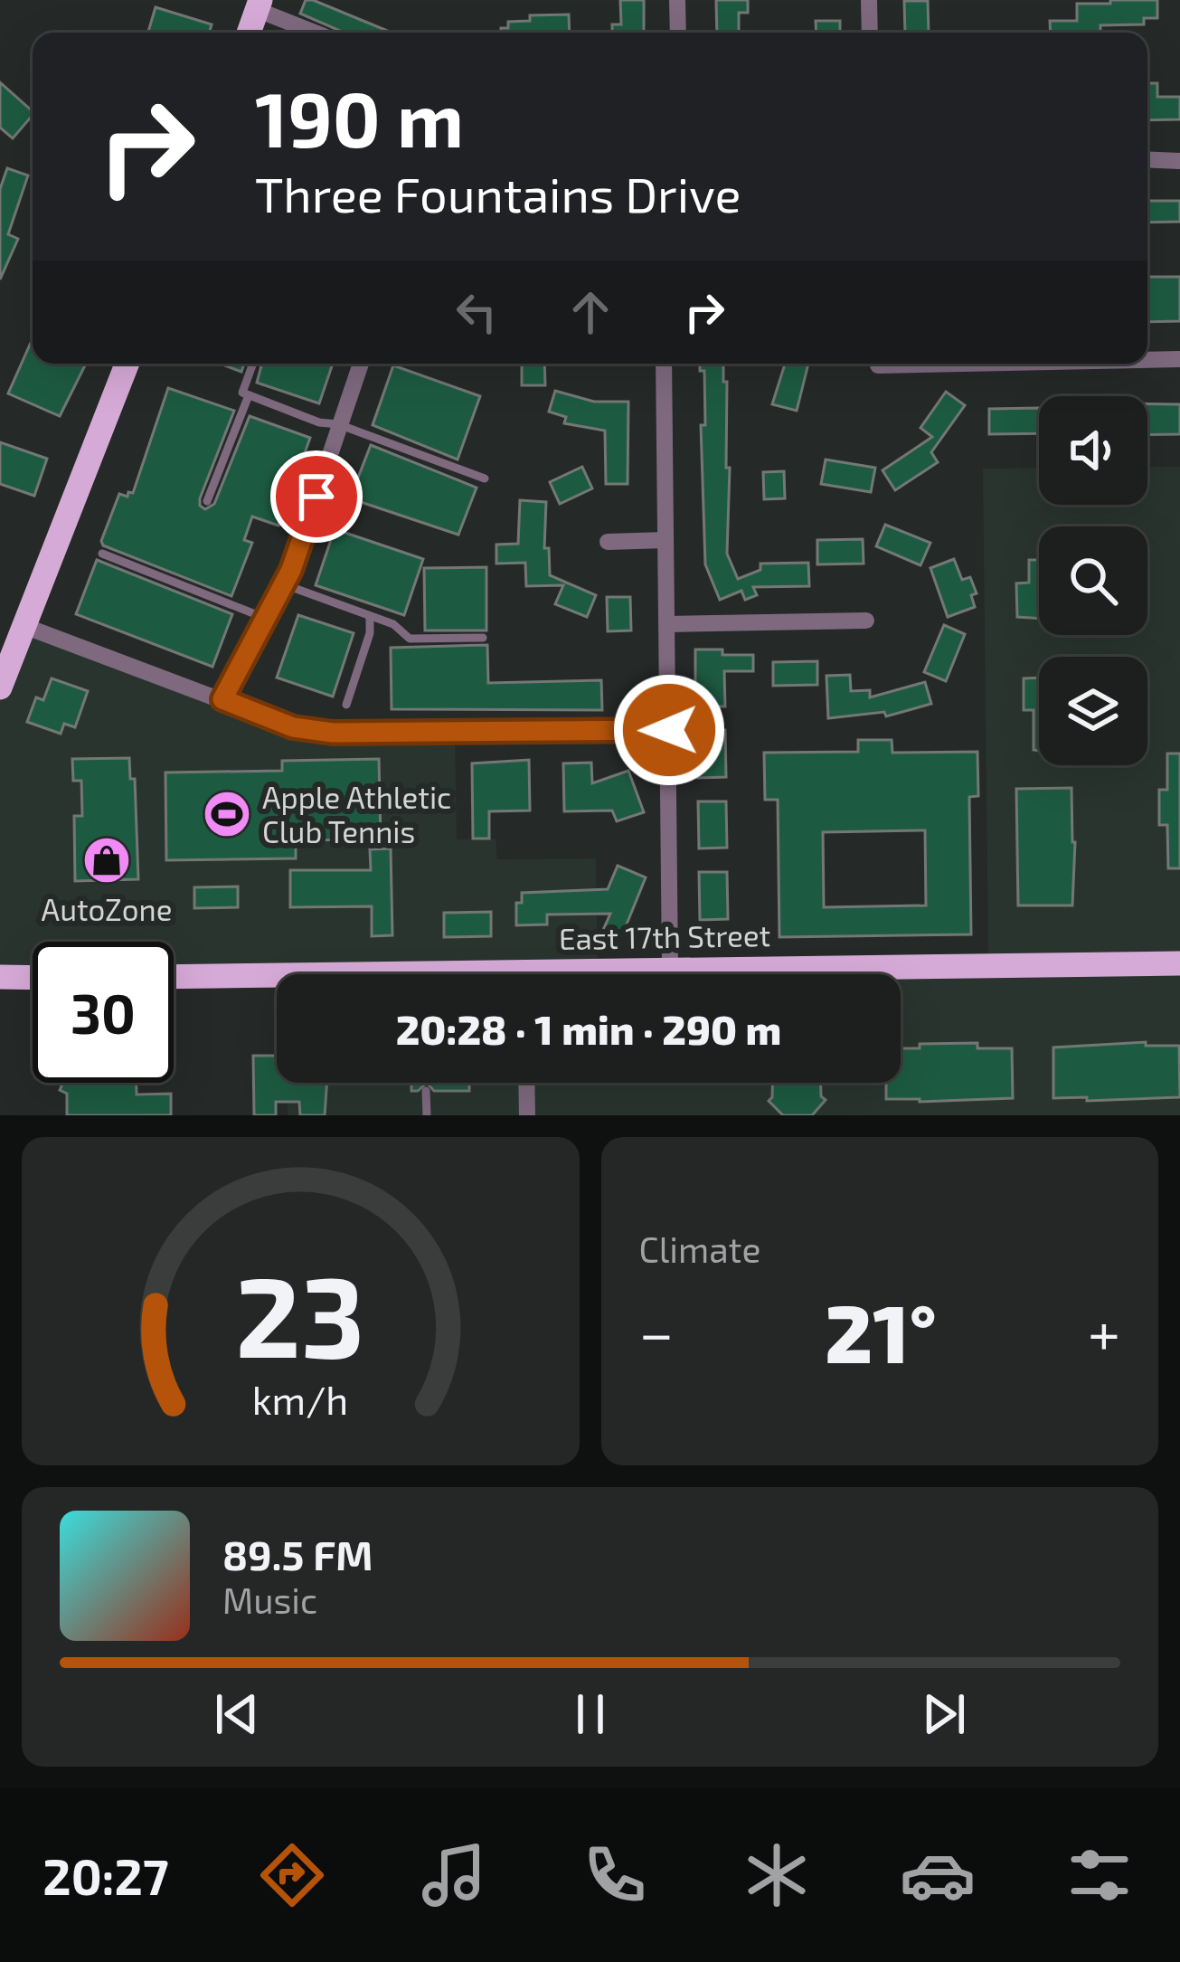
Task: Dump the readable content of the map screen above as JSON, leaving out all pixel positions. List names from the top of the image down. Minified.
{"streets":{"main road":["East 17th Street"]},"places":{"sports":["Apple Athletic Club Tennis"],"shop":["AutoZone"]},"page":{"turn":["190 m","Three Fountains Drive"],"limit":"30","trip":"20:28 · 1 min · 290 m","tile":"Climate","heat":["−","21°","+"],"song":["89.5 FM","Music"],"tabs":"20:27","gauge":["23","km/h"]}}
